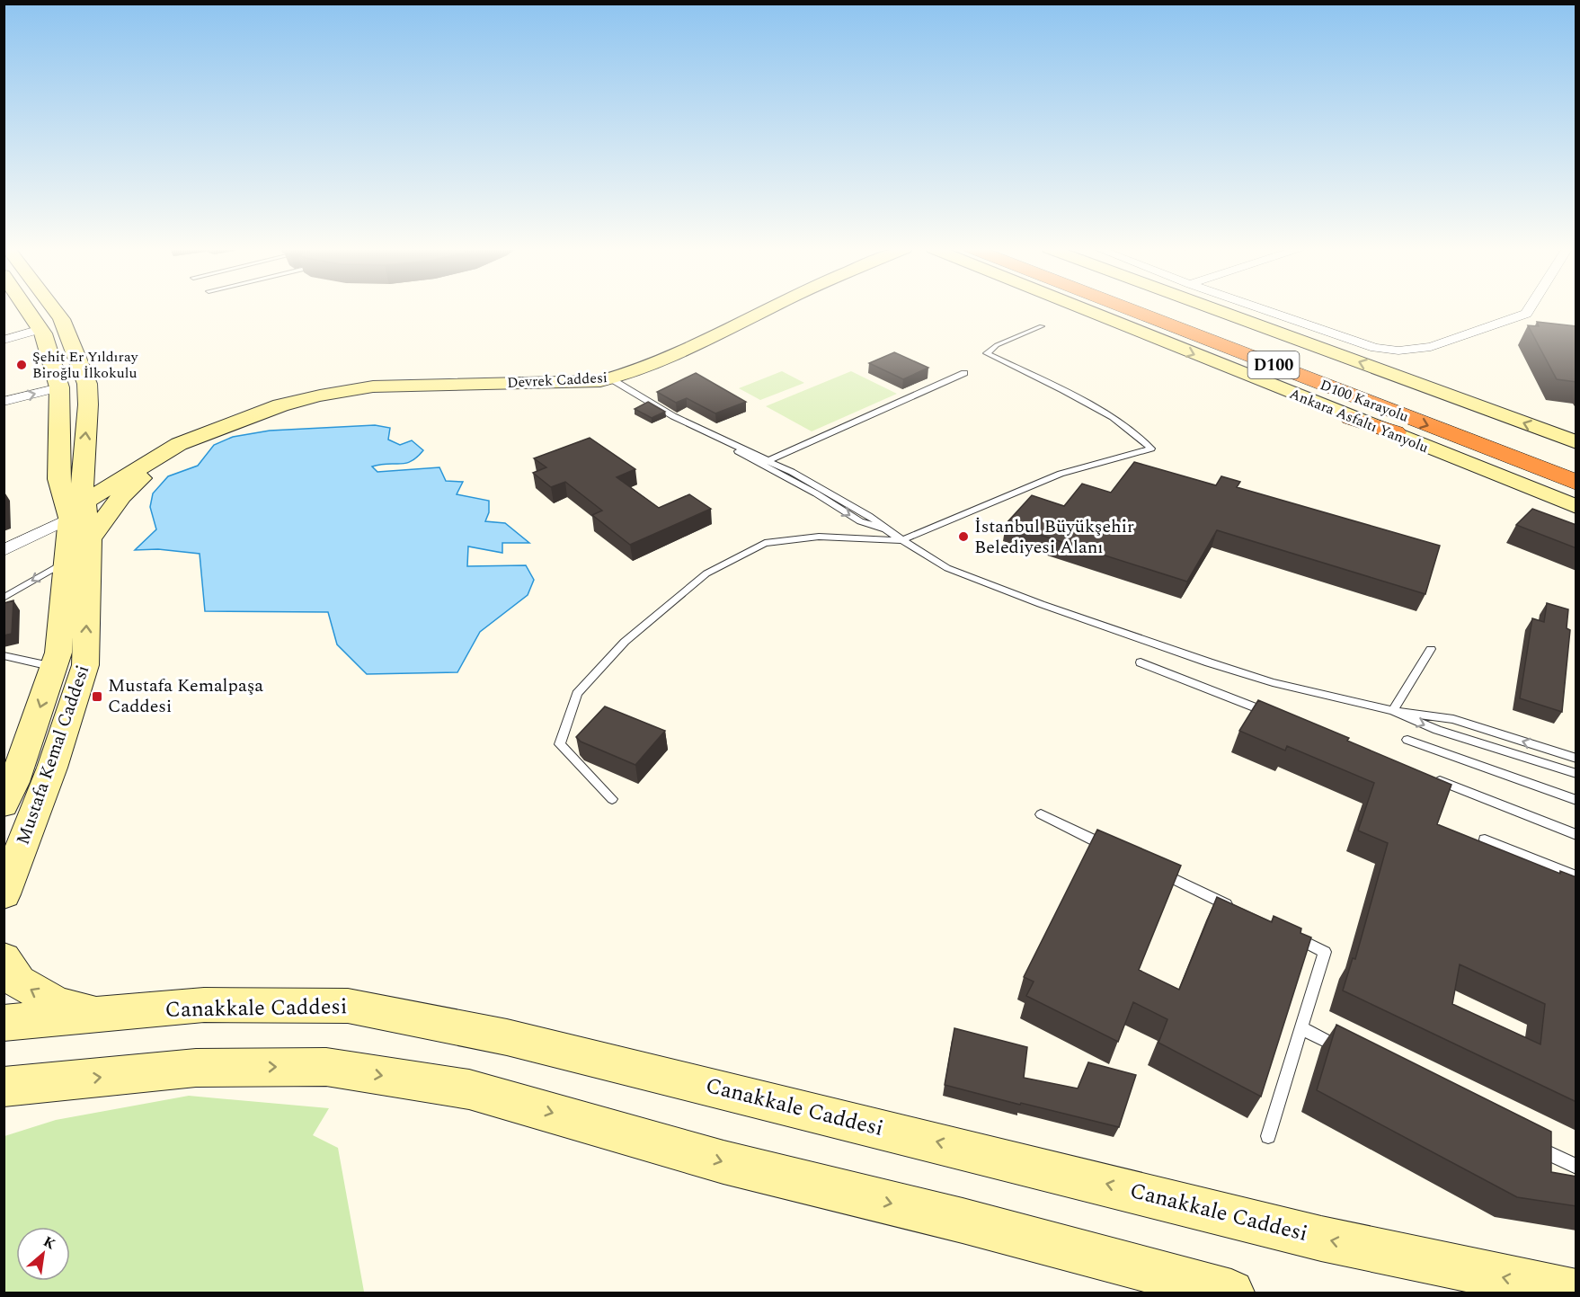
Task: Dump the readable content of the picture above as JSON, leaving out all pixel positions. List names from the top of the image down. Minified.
{"streets":{"highway":["D100","D100 Karayolu"],"street":["Devrek Caddesi","Ankara Asfaltı Yanyolu","Mustafa Kemal Caddesi","Canakkale Caddesi"]},"crossings":[["Devrek Caddesi","Mustafa Kemal Caddesi"]],"places":{"other":["Şehit Er Yıldıray Biroğlu İlkokulu","İstanbul Büyükşehir Belediyesi Alanı"],"transit":["Mustafa Kemalpaşa Caddesi̇"]},"north":"top right"}
